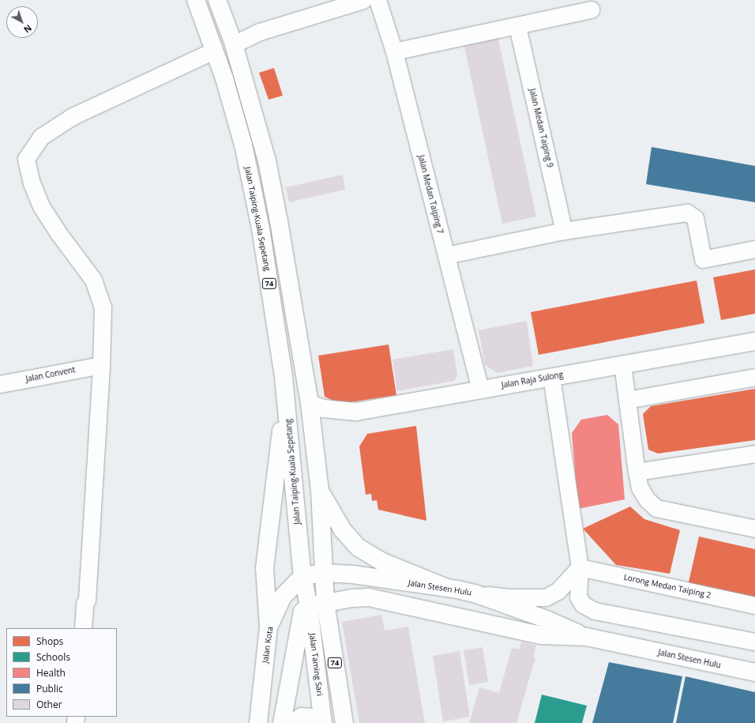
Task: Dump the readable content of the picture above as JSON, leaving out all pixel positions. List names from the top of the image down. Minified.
{"streets":{"main road":["Jalan Taiping-Kuala Sepetang","74","Jalan Raja Sulong","Jalan Stesen Hulu","Jalan Kota","Jalan Taming Sari"],"street":["Jalan Medan Taiping 9","Jalan Medan Taiping 7","Jalan Convent","Lorong Medan Taiping 2"]},"crossings":[["Jalan Medan Taiping 7","Jalan Raja Sulong"],["Jalan Taiping-Kuala Sepetang","74"],["Jalan Taiping-Kuala Sepetang","Jalan Stesen Hulu"],["Jalan Taiping-Kuala Sepetang","Jalan Kota"],["74","Jalan Raja Sulong"],["74","Jalan Stesen Hulu"],["74","Jalan Kota"],["74","Jalan Taming Sari"],["Jalan Stesen Hulu","Jalan Kota"],["Jalan Stesen Hulu","Jalan Taming Sari"]],"legend":["Shops","Schools","Health","Public","Other"],"north":"bottom right"}
